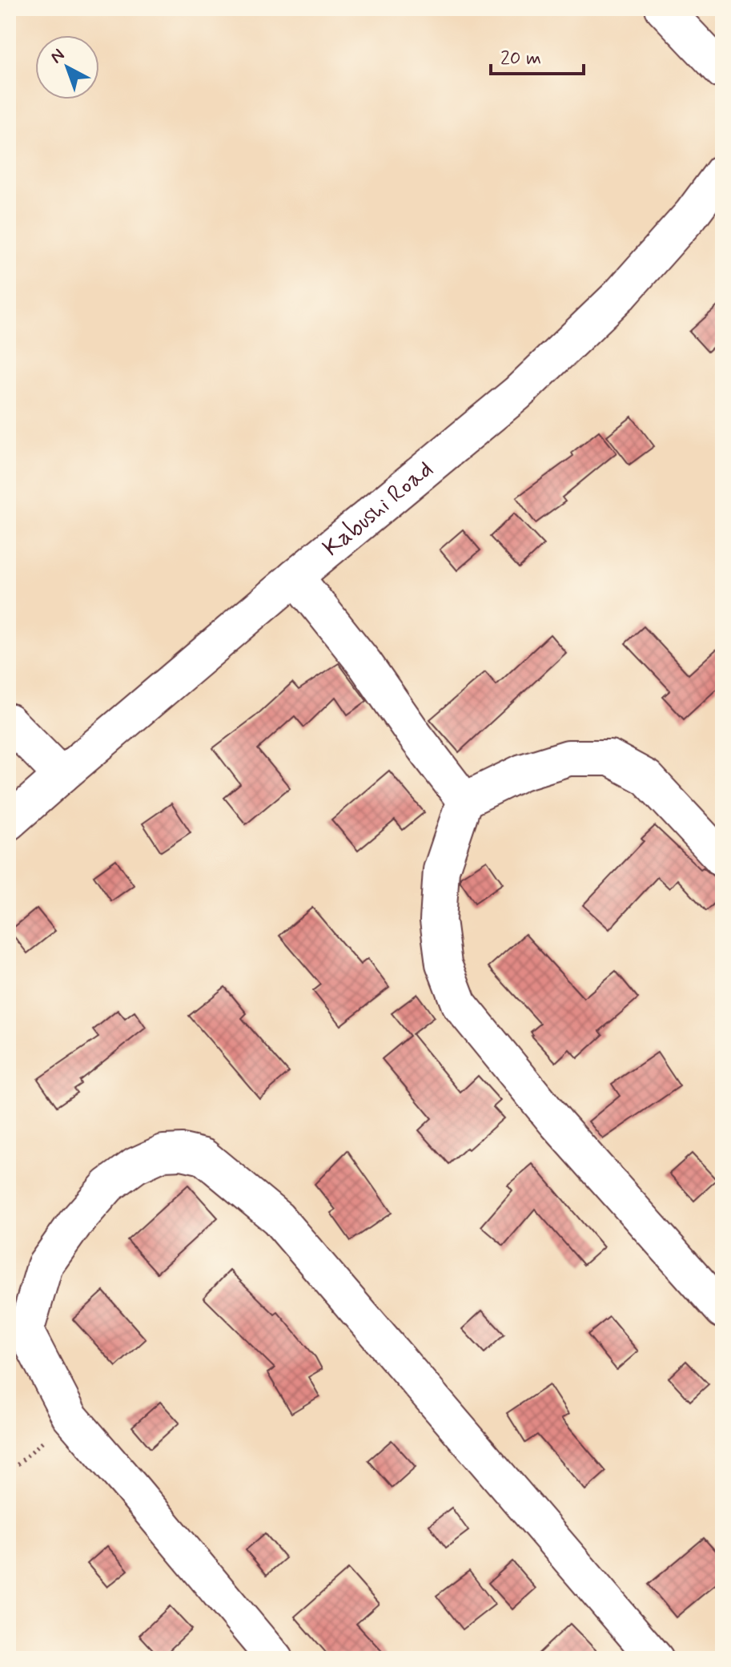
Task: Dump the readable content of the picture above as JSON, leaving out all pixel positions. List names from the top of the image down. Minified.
{"streets":{"street":["Kabushi Road"]},"scale_bar":"20 m","north":"top left"}
